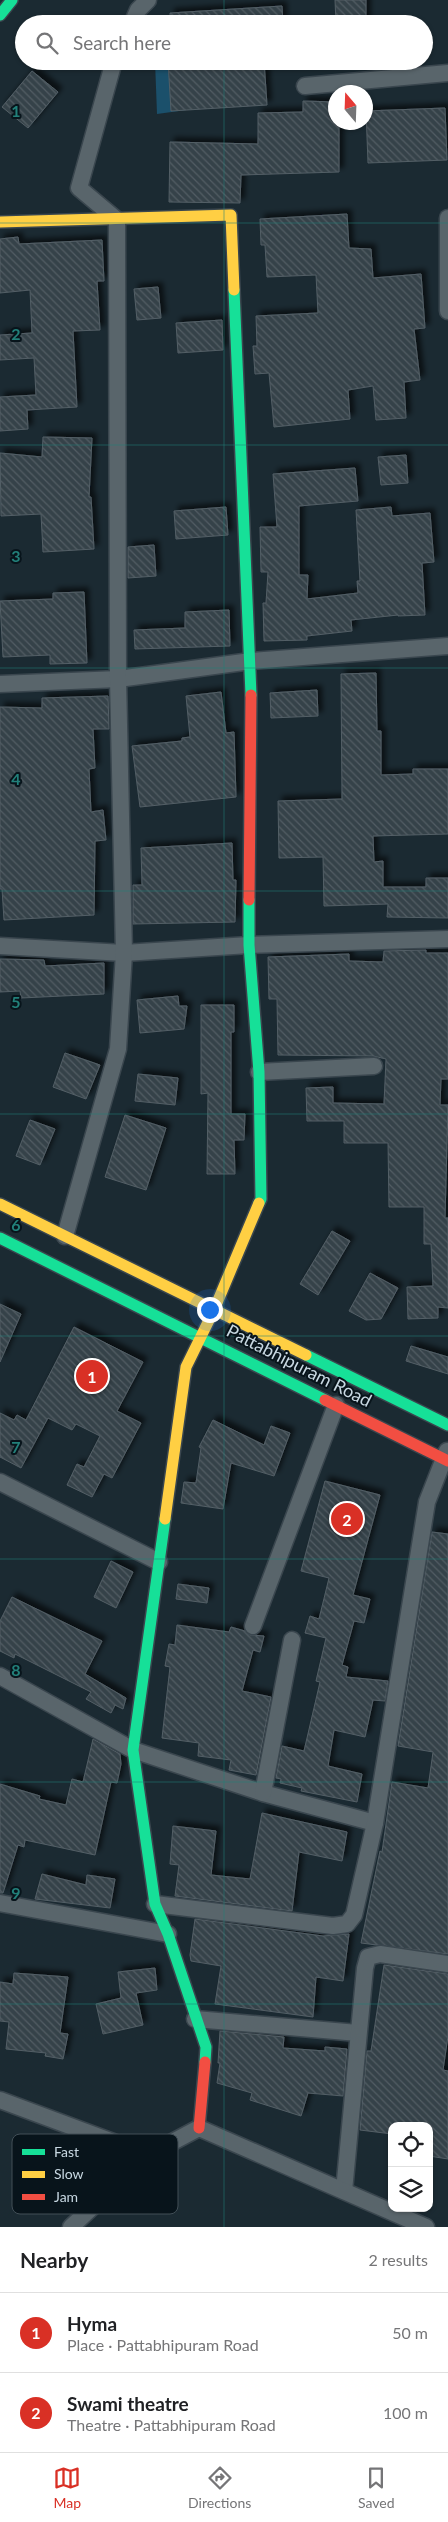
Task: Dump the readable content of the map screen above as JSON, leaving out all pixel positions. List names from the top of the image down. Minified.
{"streets":{"street":["Pattabhipuram Road"]},"legend":["Fast","Slow","Jam"],"north":"top","page":{"search":"Search here","pins":["1","2"],"heading":["Nearby","2 results"],"list":[{"mark":"1","name":"Hyma","note":"Place · Pattabhipuram Road","value":"50 m"},{"mark":"2","name":"Swami theatre","note":"Theatre · Pattabhipuram Road","value":"100 m"}],"nav":["Map","Directions","Saved"]},"grid":{"rows":["1","2","3","4","5","6","7","8","9"]}}
